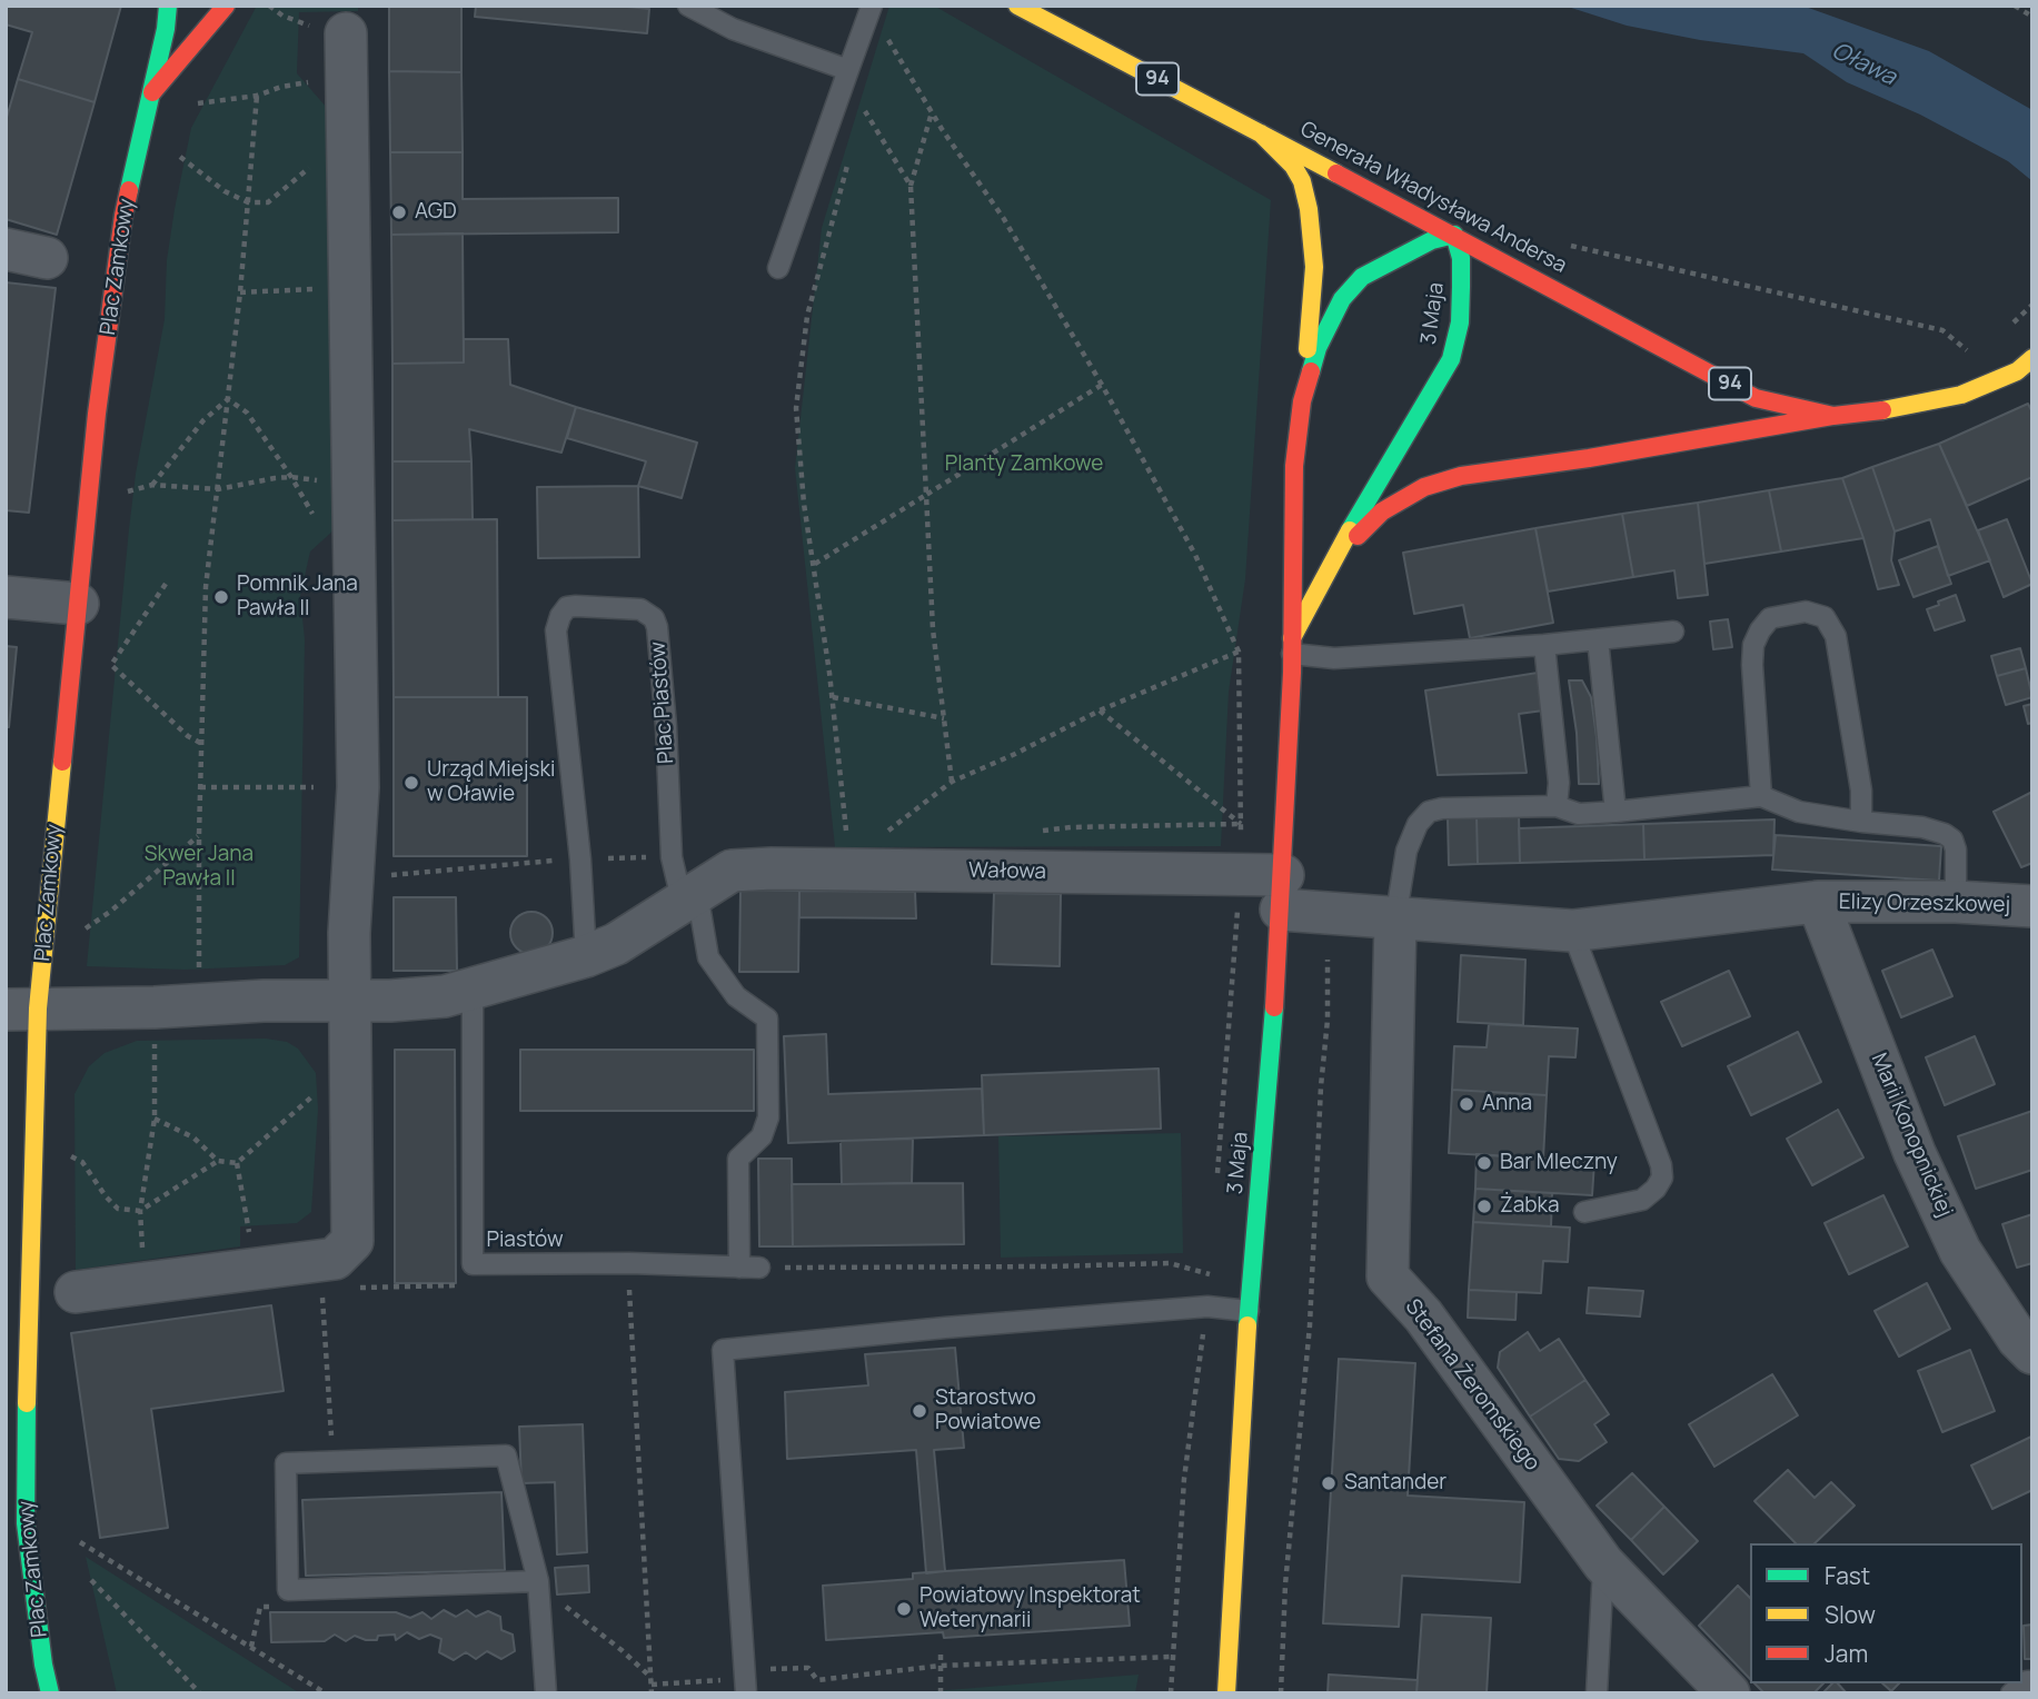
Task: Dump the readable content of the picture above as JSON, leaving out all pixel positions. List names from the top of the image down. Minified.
{"streets":{"main road":["94","Generała Władysława Andersa","Plac Zamkowy","3 Maja"],"street":["Wałowa","Elizy Orzeszkowej","Marii Konopnickiej","Stefana Żeromskiego"],"lane":["Plac Piastów","Piastów"]},"crossings":[["94","Generała Władysława Andersa"],["Generała Władysława Andersa","3 Maja"],["3 Maja","Wałowa"],["Plac Piastów","Wałowa"],["Wałowa","Elizy Orzeszkowej"],["Wałowa","Stefana Żeromskiego"],["Elizy Orzeszkowej","Marii Konopnickiej"]],"water":["Oława"],"parks":["Planty Zamkowe","Skwer Jana Pawła II"],"places":["AGD","Pomnik Jana Pawła II","Urząd Miejski w Oławie","Anna","Bar Mleczny","Żabka","Starostwo Powiatowe","Santander","Powiatowy Inspektorat Weterynarii"],"legend":["Fast","Slow","Jam"]}
